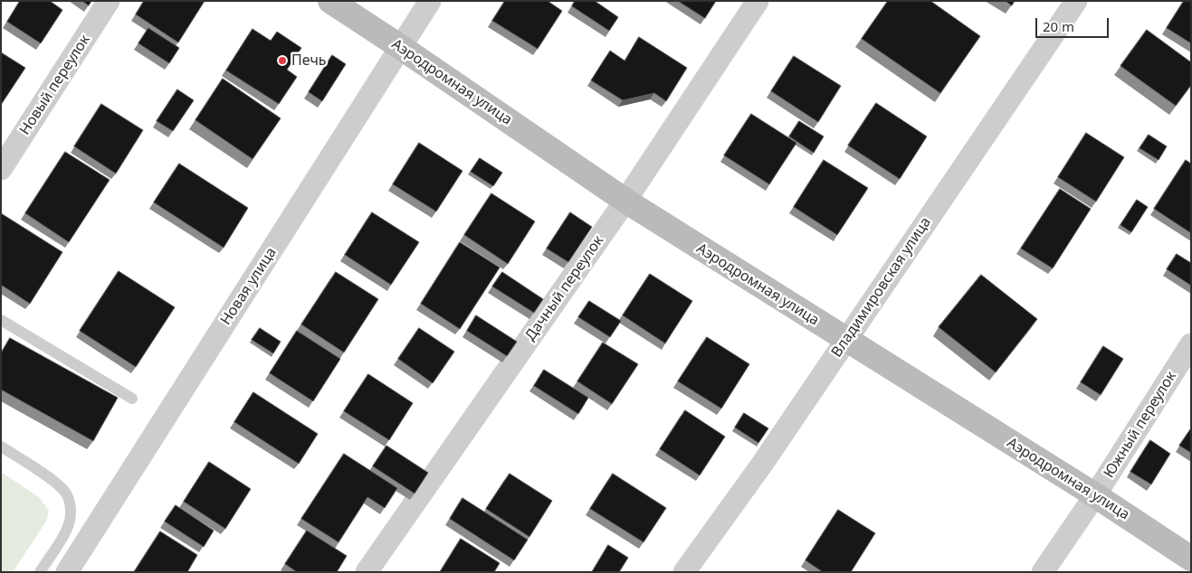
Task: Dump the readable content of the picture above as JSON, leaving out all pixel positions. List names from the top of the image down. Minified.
{"streets":{"street":["Аэродромная улица","Новый переулок","Новая улица","Владимировская улица","Дачный переулок","Южный переулок"]},"crossings":[["Аэродромная улица","Новая улица"],["Аэродромная улица","Владимировская улица"],["Аэродромная улица","Дачный переулок"],["Аэродромная улица","Южный переулок"]],"places":["Печь"],"scale_bar":"20 m"}
